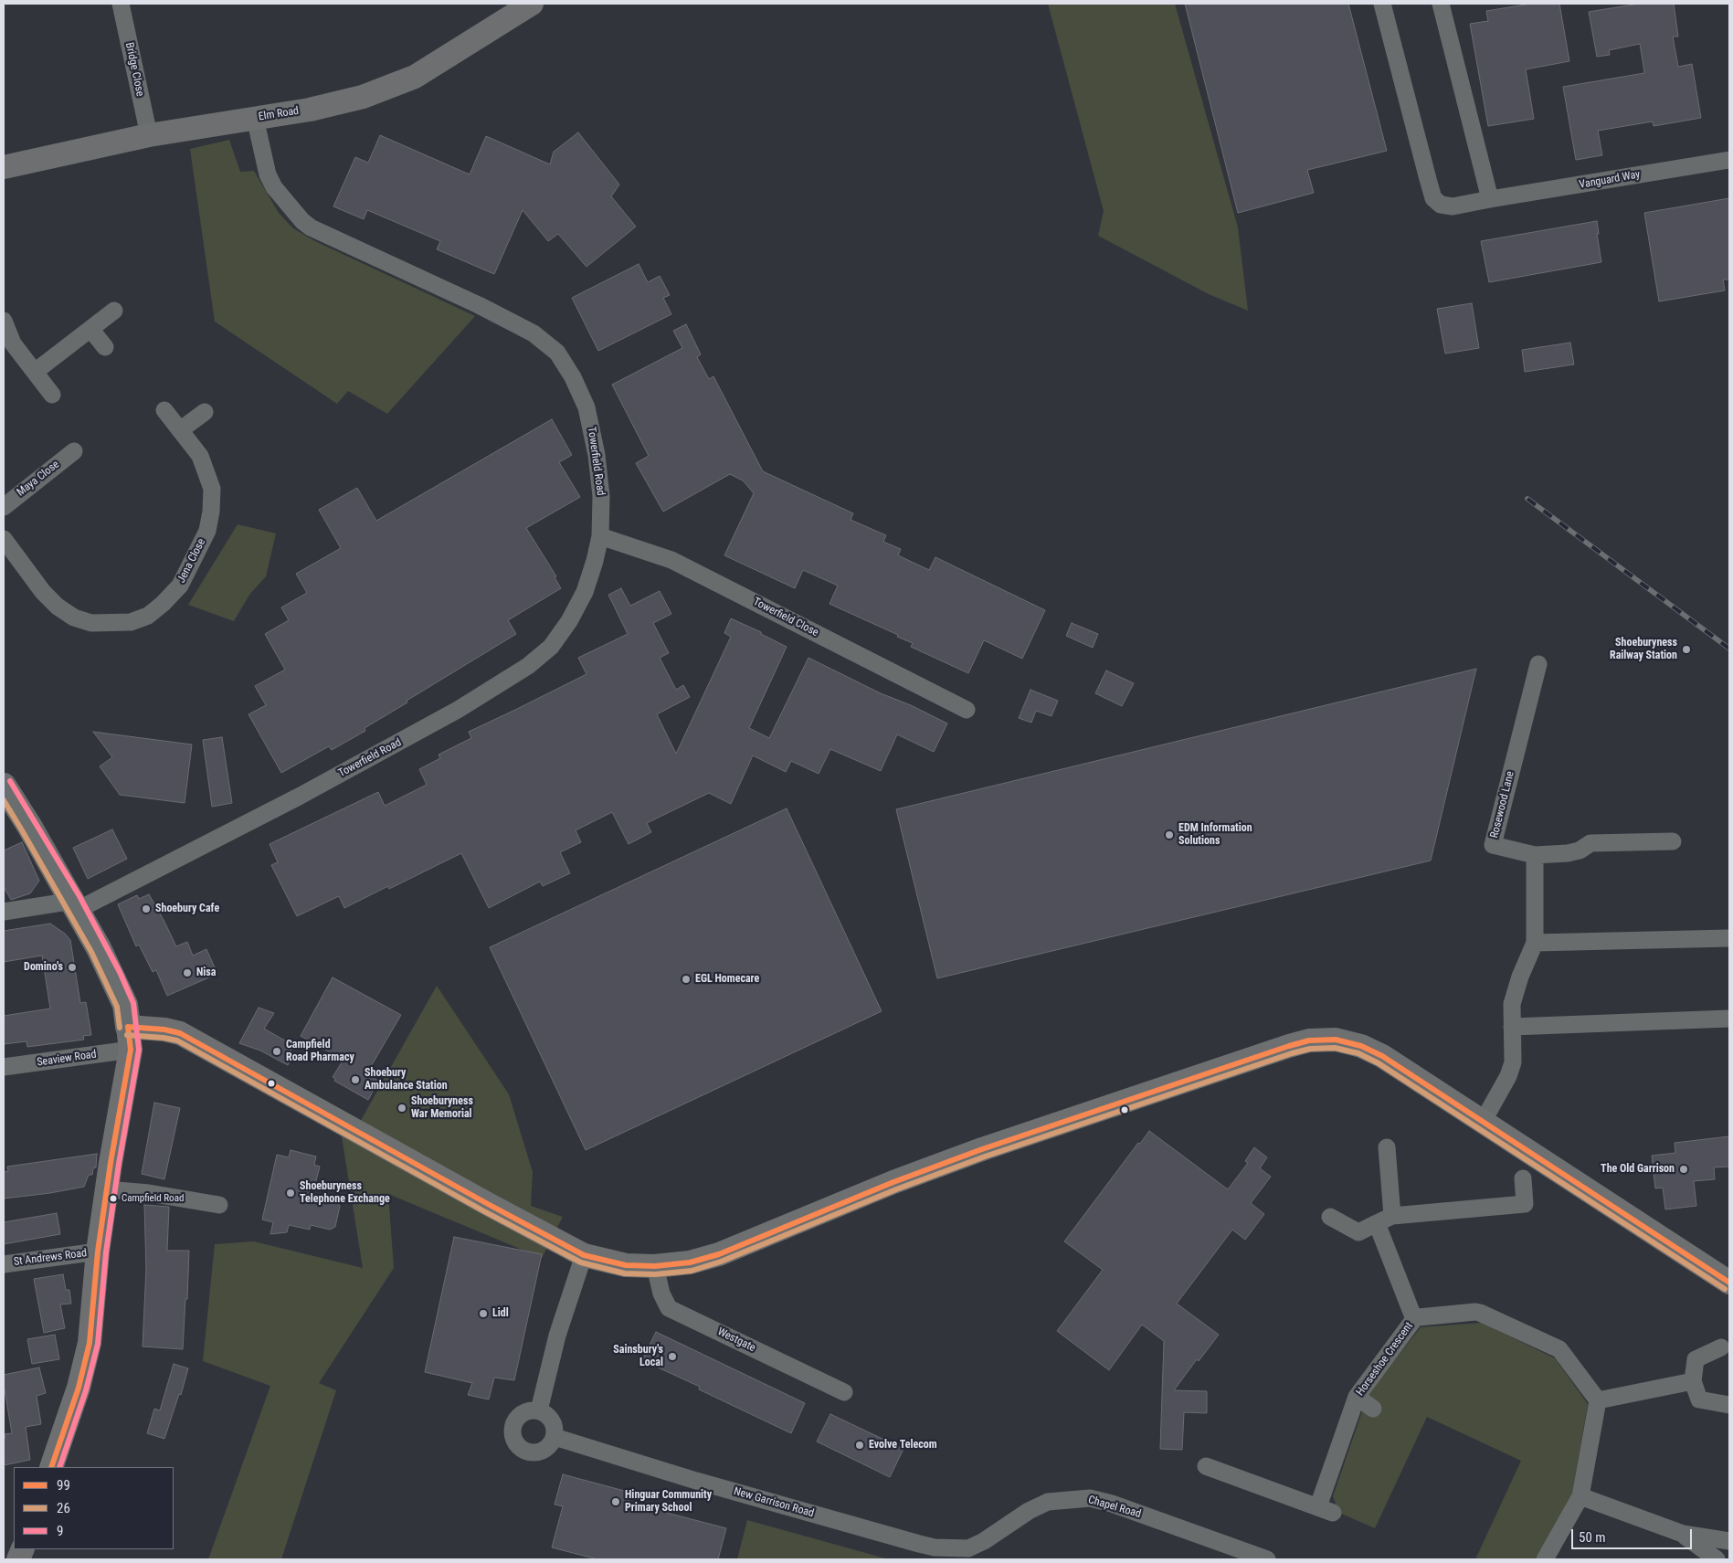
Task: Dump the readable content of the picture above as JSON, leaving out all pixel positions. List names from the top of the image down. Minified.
{"streets":{"street":["Bridge Close","Elm Road","Vanguard Way","Towerfield Road","Maya Close","Jena Close","Towerfield Close","Rosewood Lane","Seaview Road","St Andrews Road","Westgate","Horseshoe Crescent","New Garrison Road","Chapel Road"]},"crossings":[["Bridge Close","Elm Road"],["Elm Road","Towerfield Road"],["Towerfield Road","Towerfield Close"],["New Garrison Road","Chapel Road"]],"places":["Shoeburyness Railway Station","EDM Information Solutions","Shoebury Cafe","Domino's","Nisa","EGL Homecare","Campfield Road Pharmacy","Shoebury Ambulance Station","Shoeburyness War Memorial","The Old Garrison","Shoeburyness Telephone Exchange","Campfield Road","Lidl","Sainsbury's Local","Evolve Telecom","Hinguar Community Primary School"],"lines":["transit line 9","transit line 26","transit line 99"],"legend":["99","26","9"],"scale_bar":"50 m"}
